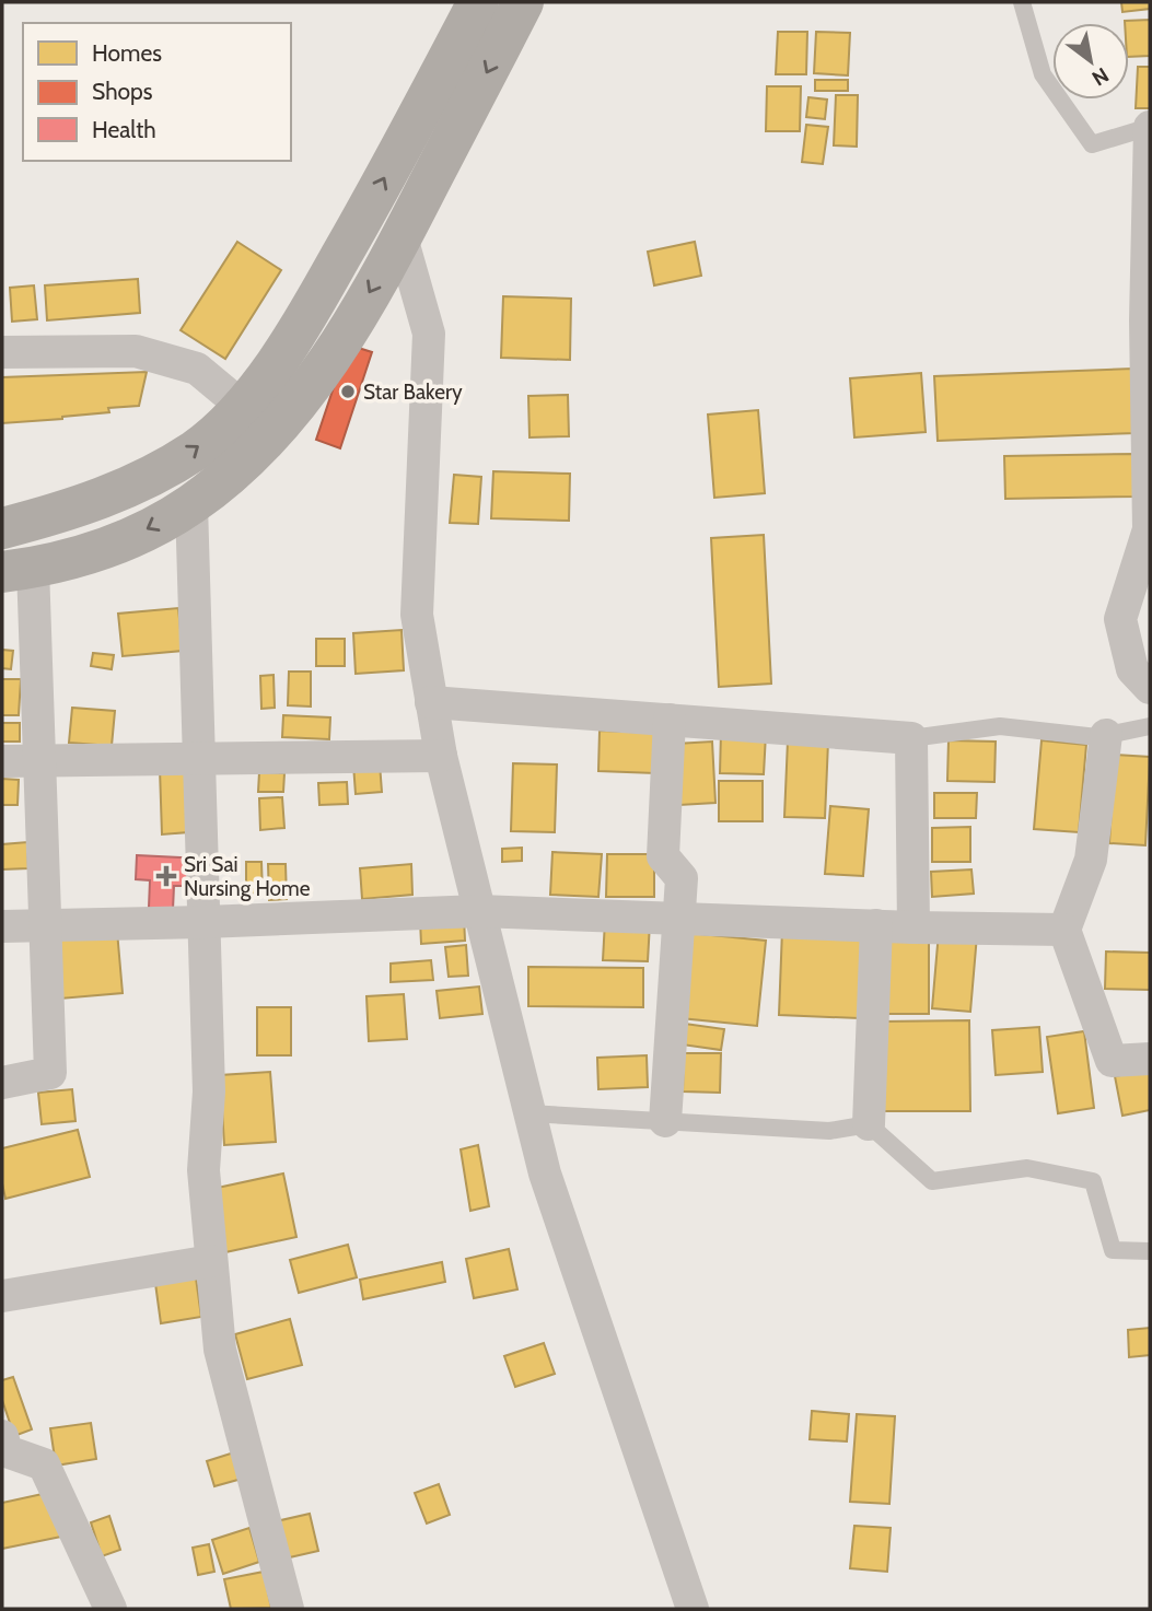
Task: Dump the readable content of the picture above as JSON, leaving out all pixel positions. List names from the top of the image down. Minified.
{"places":{"other":["Star Bakery"],"health":["Sri Sai Nursing Home"]},"legend":["Homes","Shops","Health"],"north":"bottom right"}
